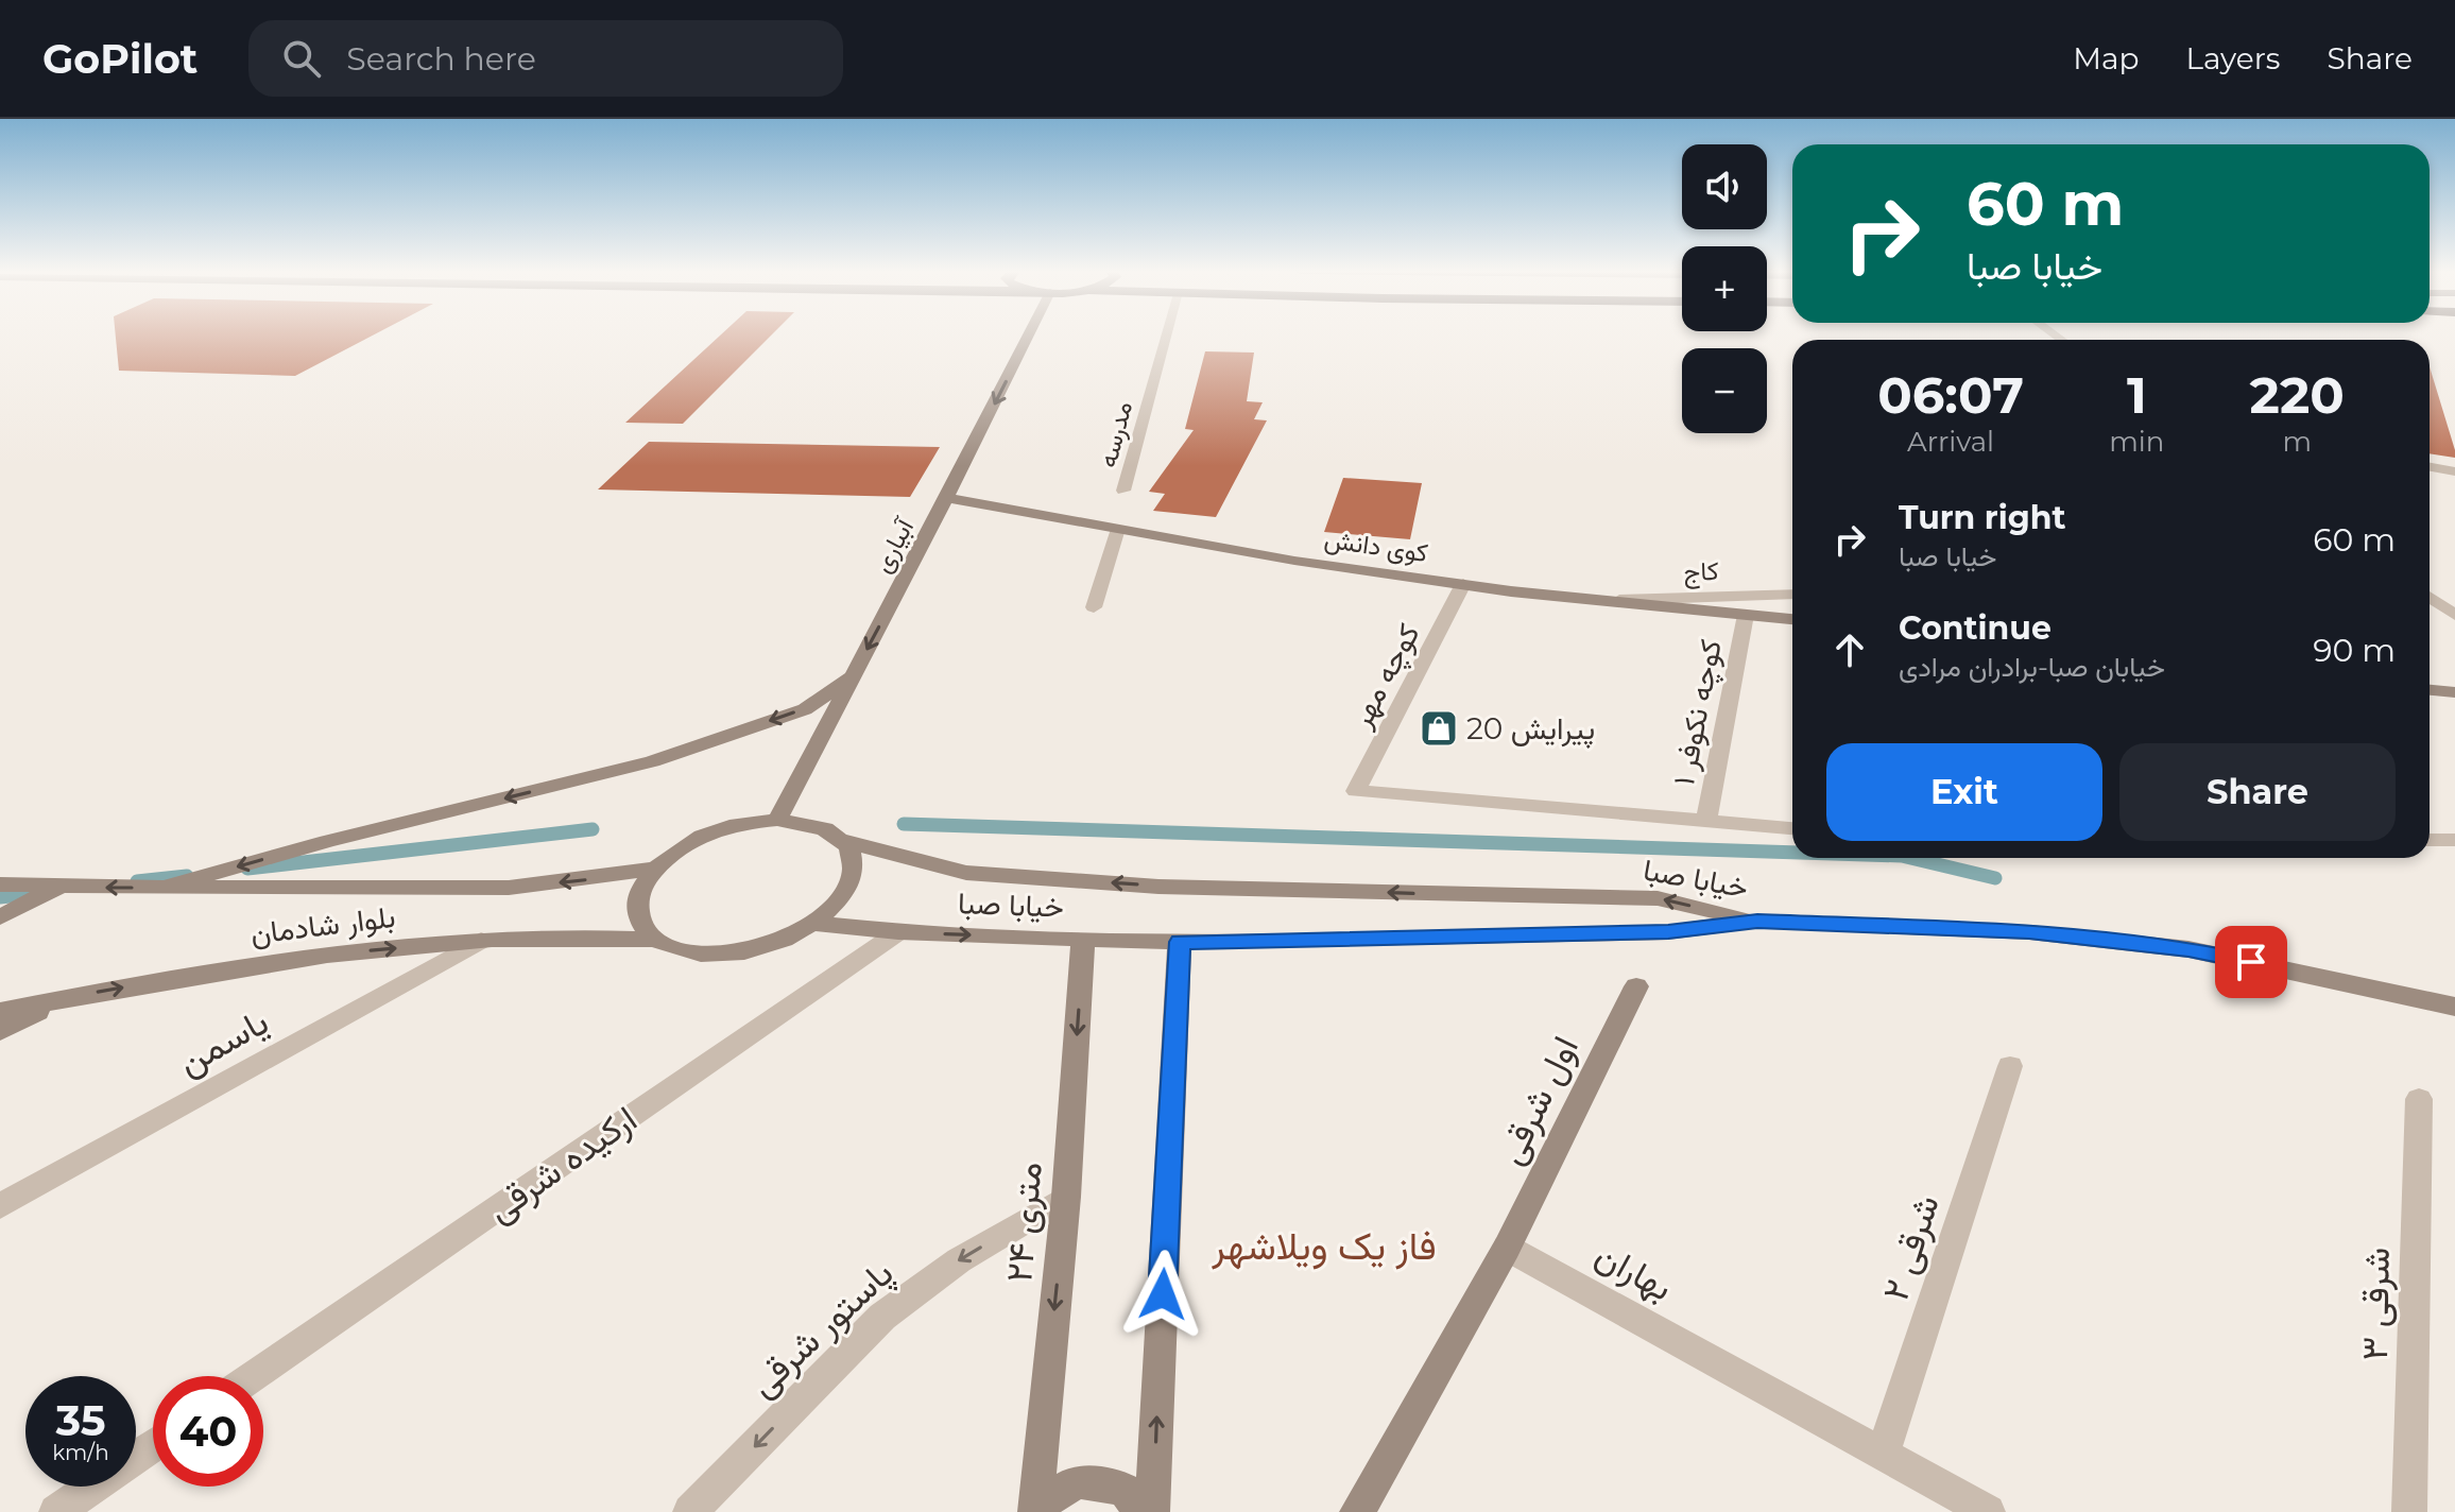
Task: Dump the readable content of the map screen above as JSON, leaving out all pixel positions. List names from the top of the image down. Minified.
{"streets":{"main road":["آبیاری","کوی دانش","خیابا صبا","بلوار شادمان","اول شرقی","۲۴ متری"],"street":["مدرسه","کاج","کوچه مهر","کوچه نکوفر ۱","یاسمن","ارکیده شرقی","۲ شرقی","بهاران","۳ شرقی","پاستور شرقی"]},"crossings":[["آبیاری","کوی دانش"],["آبیاری","خیابا صبا"],["آبیاری","بلوار شادمان"],["کوی دانش","کاج"],["کوی دانش","کوچه مهر"],["کوی دانش","کوچه نکوفر ۱"],["کوچه مهر","کوچه نکوفر ۱"],["خیابا صبا","بلوار شادمان"],["خیابا صبا","ارکیده شرقی"],["خیابا صبا","۲۴ متری"],["بلوار شادمان","یاسمن"],["اول شرقی","بهاران"],["۲۴ متری","پاستور شرقی"],["۲ شرقی","بهاران"]],"one_way":["آبیاری","پاستور شرقی"],"districts":["فاز یک ویلاشهر"],"places":{"shop":["پیرایش 20"]},"page":{"header":"GoPilot","search":"Search here","nav":["Map","Layers","Share"],"map_buttons":["+","−"],"turn":["60 m","خیابا صبا"],"eta":["06:07","Arrival","1","min","220","m"],"list":[{"name":"Turn right","note":"خیابا صبا","value":"60 m"},{"name":"Continue","note":"خیابان صبا-برادران مرادی","value":"90 m"}],"buttons":["Exit","Share"],"speed":"35 km/h","limit":"40"}}
